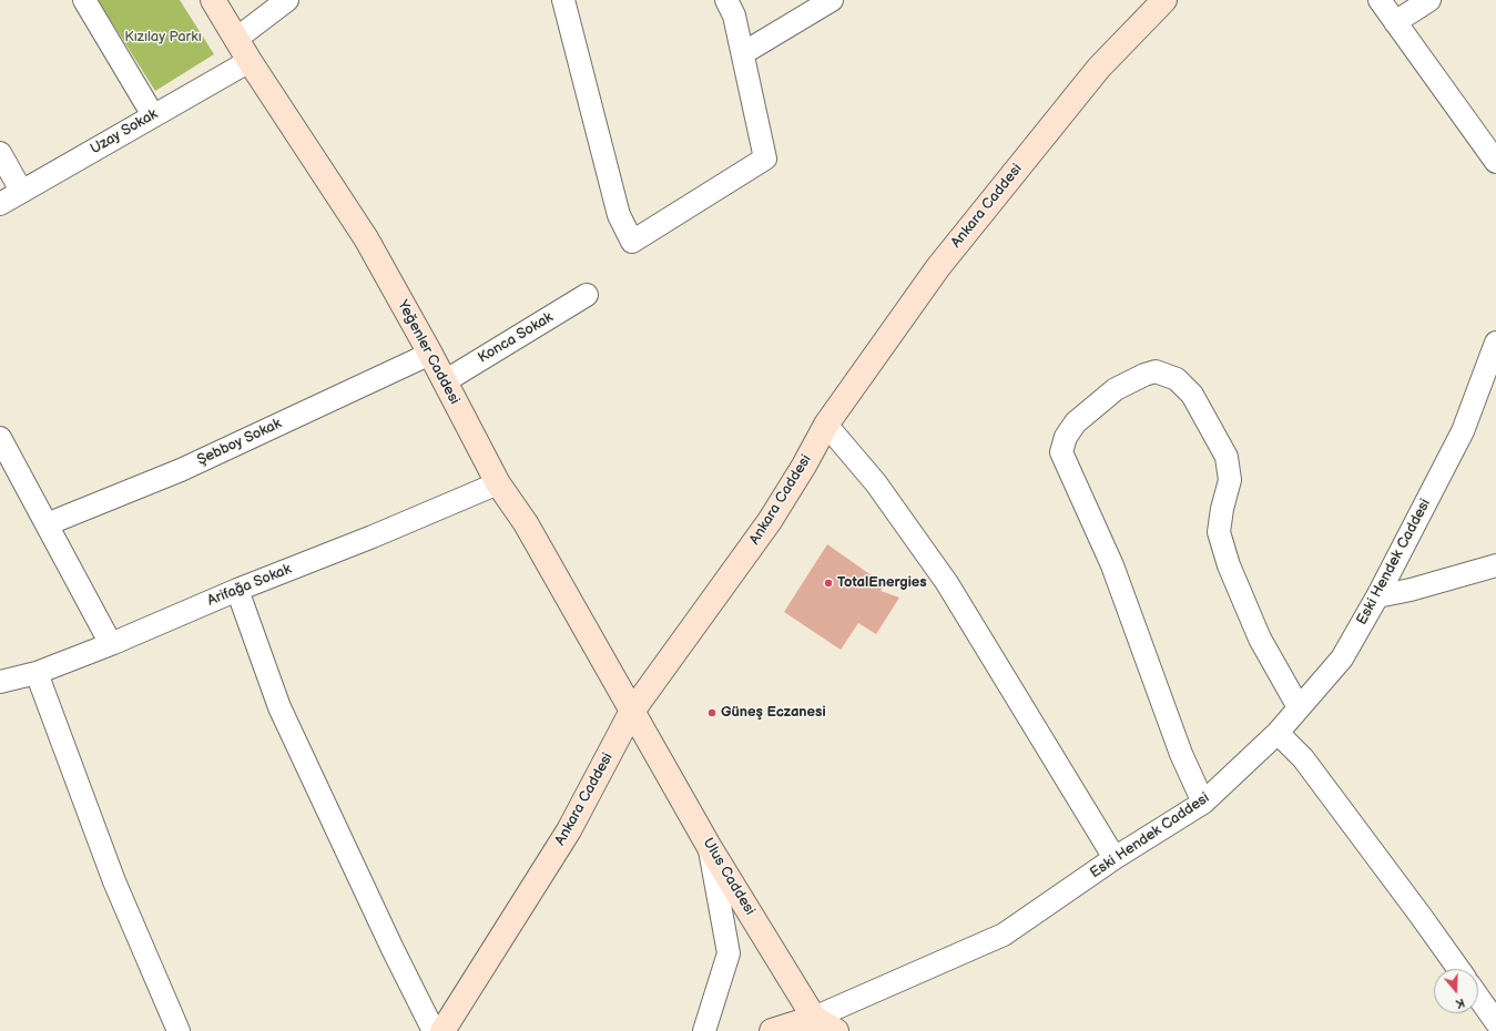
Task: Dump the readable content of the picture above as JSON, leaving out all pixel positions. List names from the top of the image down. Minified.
{"streets":{"street":["Uzay Sokak","Ankara Caddesi","Konca Sokak","Yeğenler Caddesi","Şebboy Sokak","Eski Hendek Caddesi","Arifağa Sokak","Ulus Caddesi"]},"crossings":[["Uzay Sokak","Yeğenler Caddesi"],["Ankara Caddesi","Yeğenler Caddesi"],["Ankara Caddesi","Ulus Caddesi"],["Konca Sokak","Yeğenler Caddesi"],["Yeğenler Caddesi","Şebboy Sokak"],["Yeğenler Caddesi","Arifağa Sokak"],["Yeğenler Caddesi","Ulus Caddesi"],["Eski Hendek Caddesi","Ulus Caddesi"]],"parks":["Kızılay Parkı"],"places":["TotalEnergies","Güneş Eczanesi"],"north":"bottom"}
